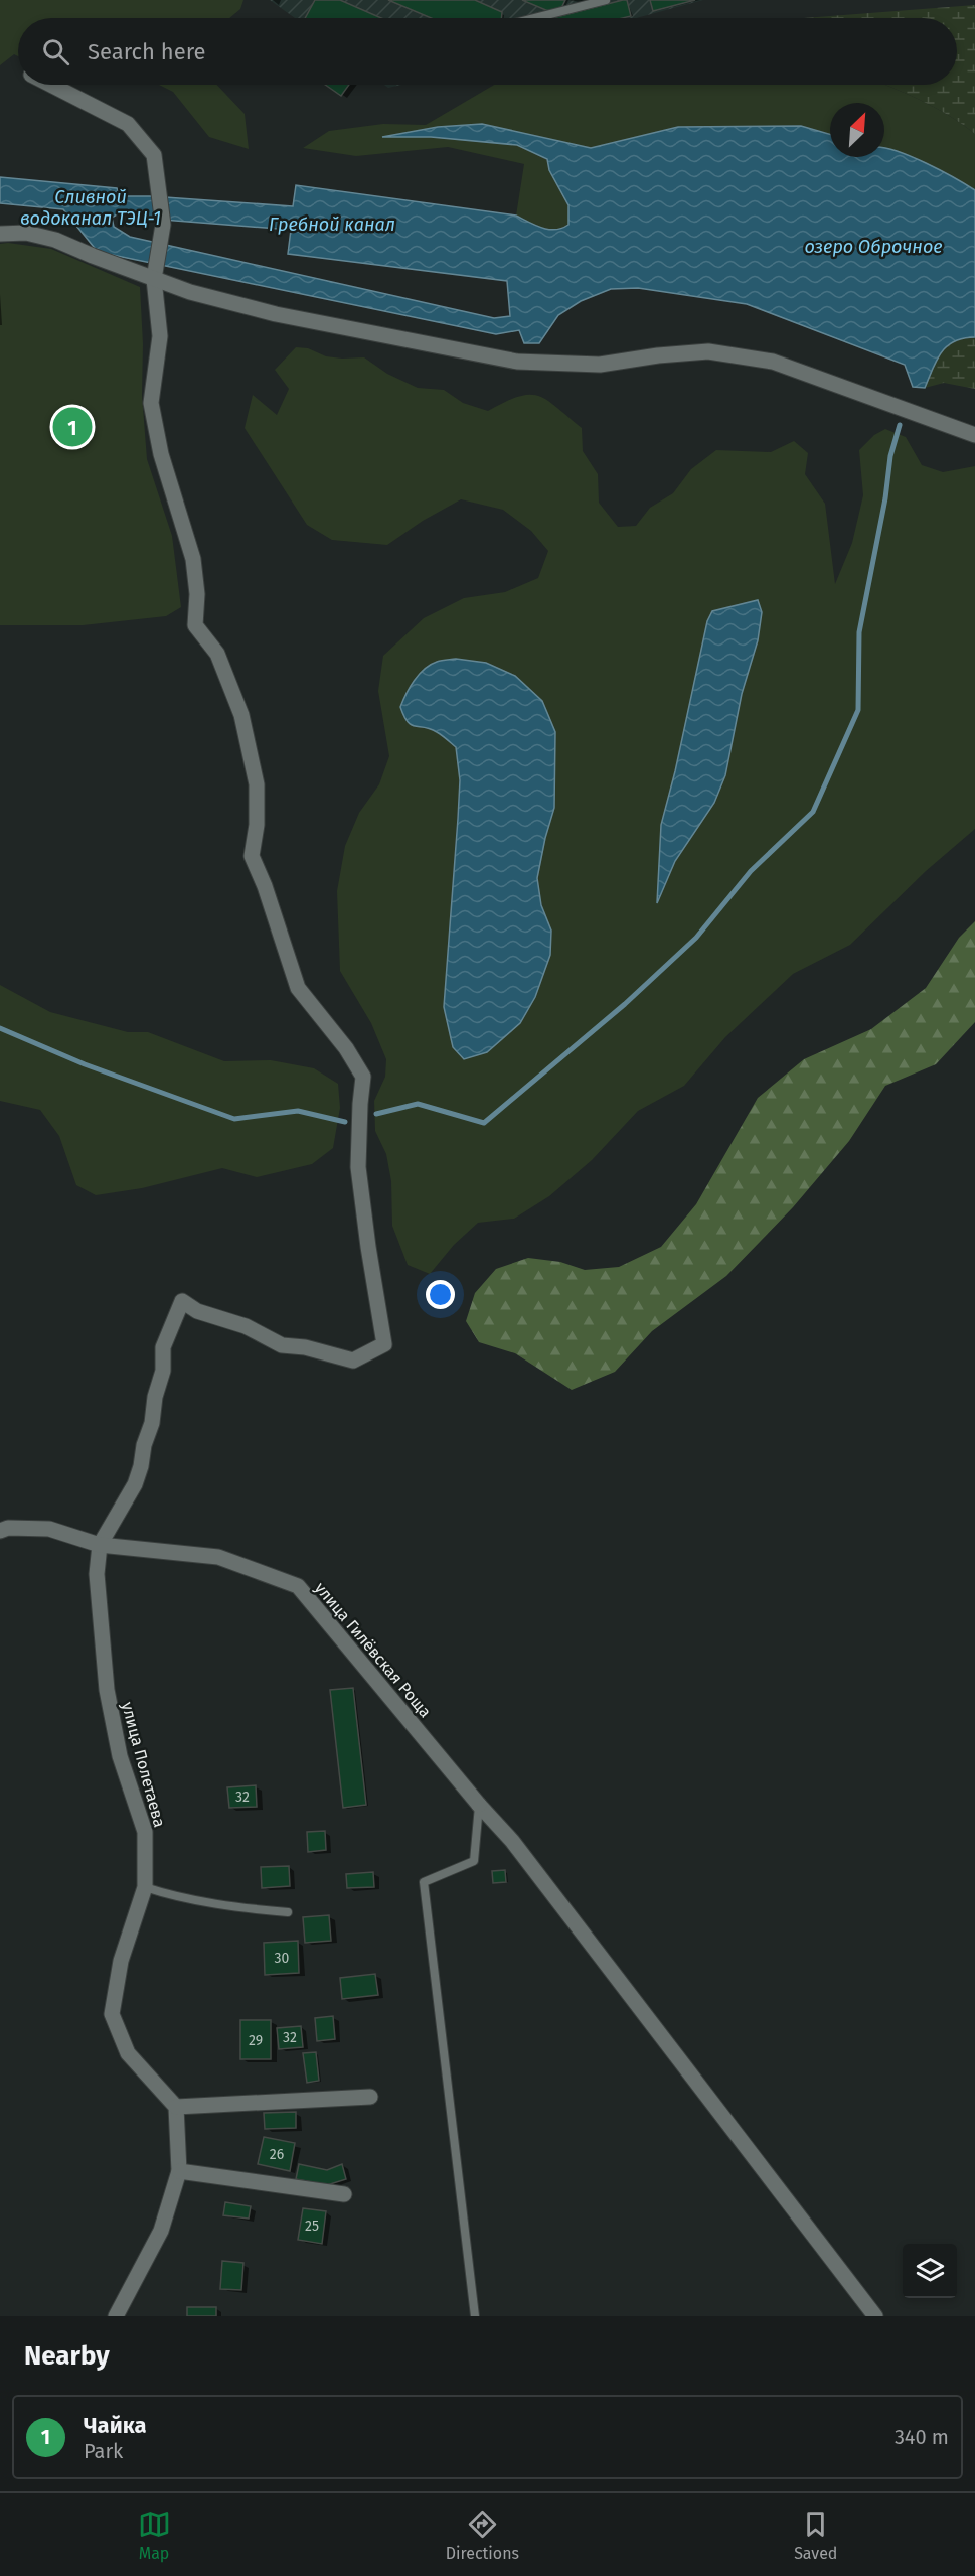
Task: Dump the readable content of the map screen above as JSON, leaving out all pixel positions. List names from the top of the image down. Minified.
{"streets":{"street":["улица Гилёвская Роща","улица Полетаева"]},"crossings":[["улица Гилёвская Роща","улица Полетаева"]],"water":["Сливной водоканал ТЭЦ-1","Гребной канал","озеро Оброчное"],"house_numbers":["32","30","32","29","26","25"],"north":"top right","page":{"search":"Search here","pins":"1","heading":"Nearby","list":[{"mark":"1","name":"Чайка","note":"Park","value":"340 m"}],"nav":["Map","Directions","Saved"]}}
